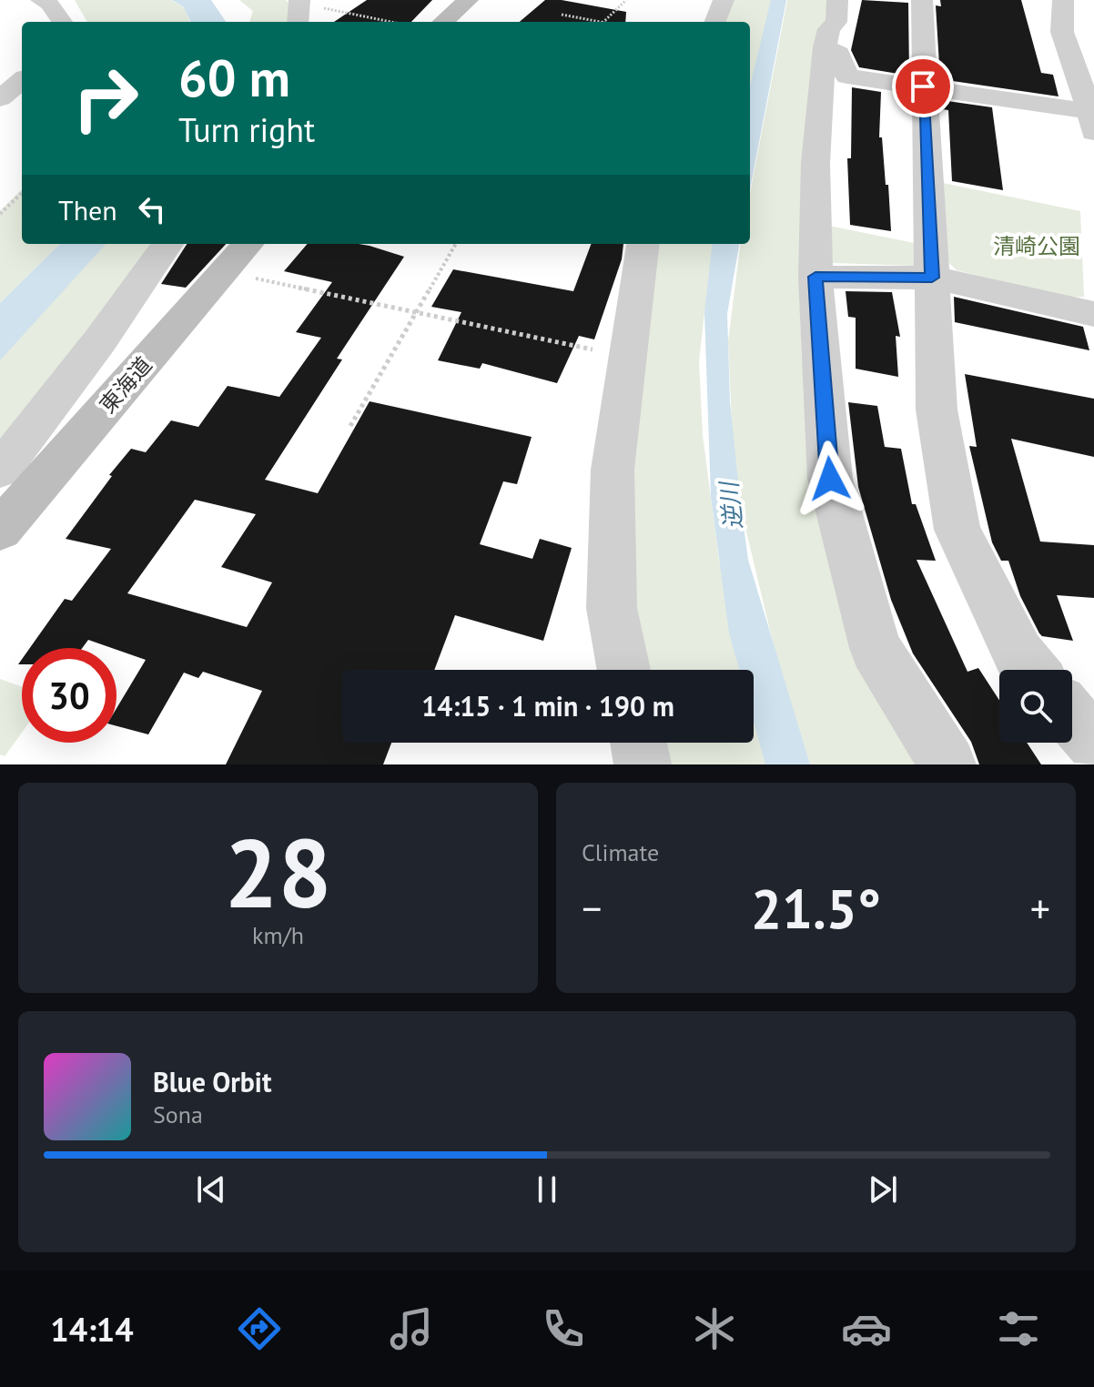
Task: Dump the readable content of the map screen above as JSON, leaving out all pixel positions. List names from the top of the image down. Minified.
{"streets":{"main road":["東海道"]},"water":["逆川"],"parks":["清崎公園"],"page":{"turn":["60 m","Turn right"],"then":"Then","limit":"30","trip":"14:15 · 1 min · 190 m","tile":[["28","km/h"],"Climate"],"heat":["−","21.5°","+"],"song":["Blue Orbit","Sona"],"tabs":"14:14"}}
